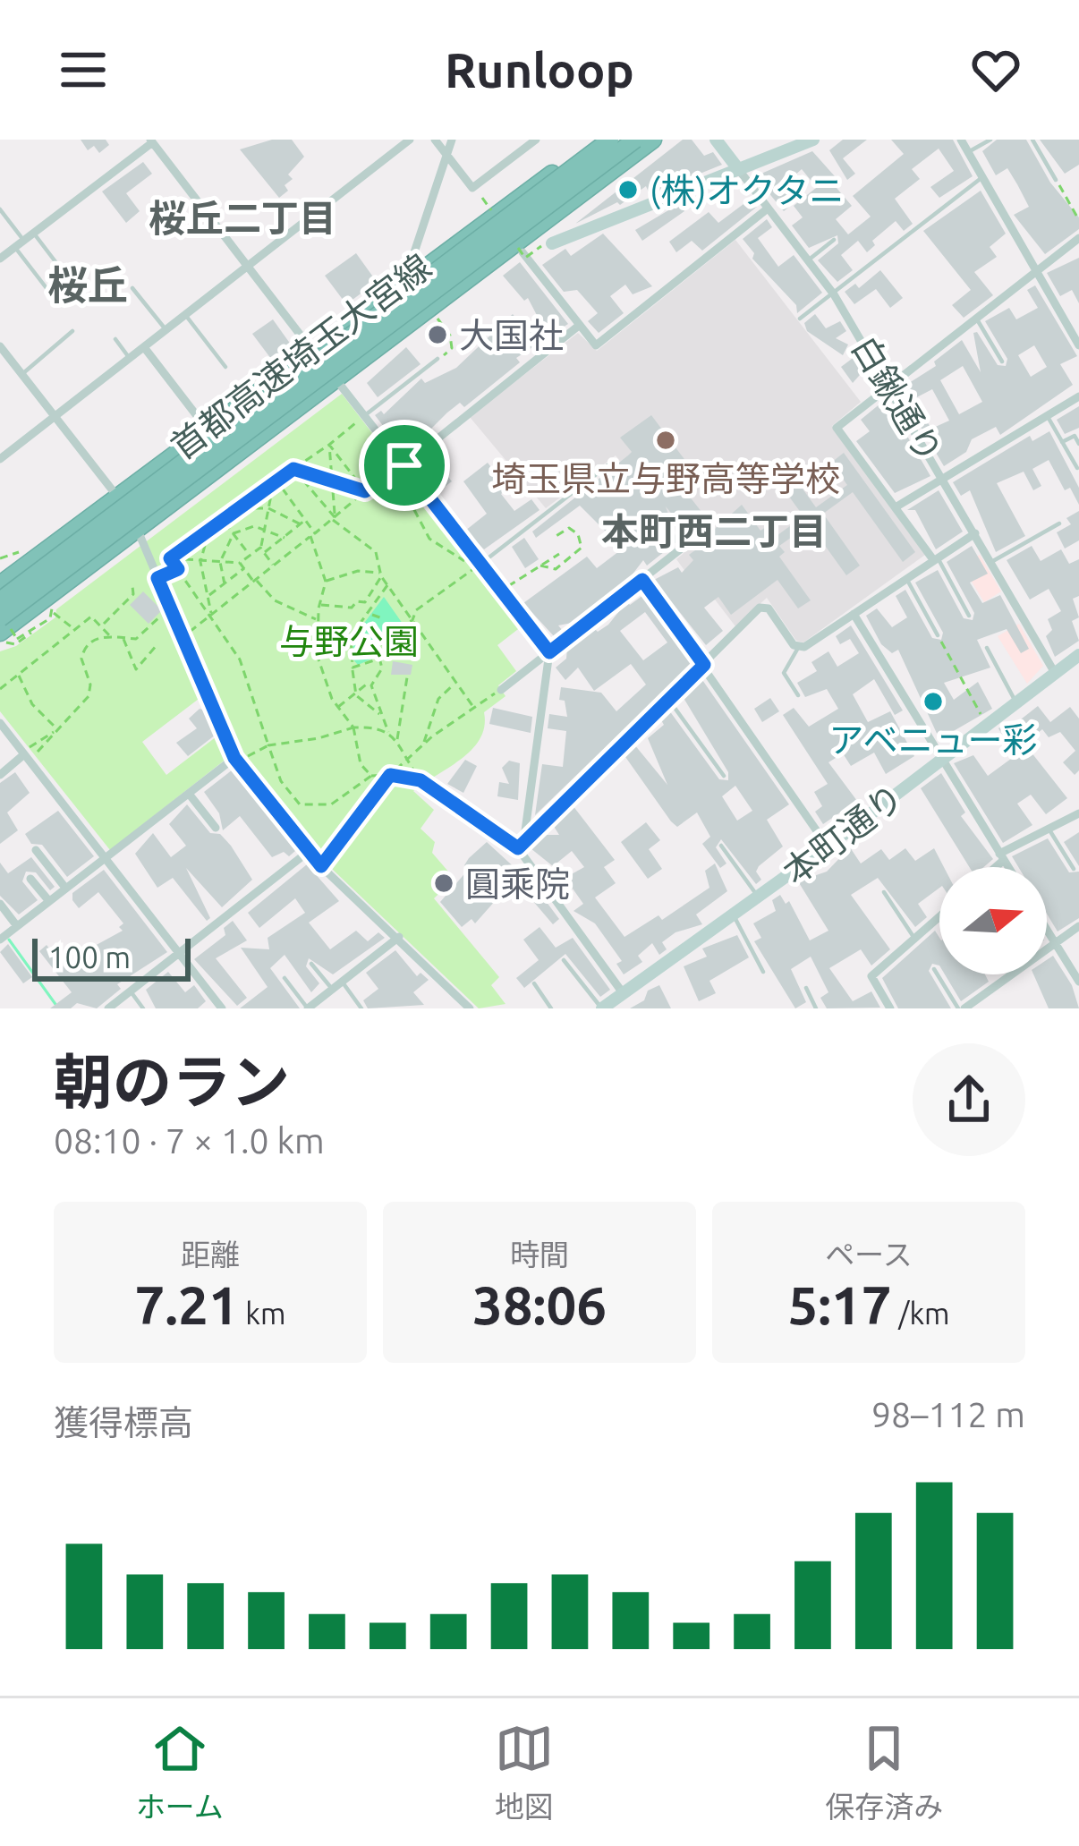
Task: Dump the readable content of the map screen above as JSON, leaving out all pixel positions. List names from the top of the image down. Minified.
{"streets":{"highway":["首都高速埼玉大宮線"],"main road":["白鍬通り","本町通り"]},"crossings":[["白鍬通り","本町通り"]],"districts":["桜丘二丁目","桜丘","本町西二丁目"],"parks":["与野公園"],"places":["(株)オクタニ","大国社","埼玉県立与野高等学校","アベニュー彩","圓乘院"],"scale_bar":"100 m","north":"right","page":{"header":"Runloop","scale":"100 m","heading":["朝のラン","08:10 · 7 × 1.0 km"],"stats":[["距離","7.21 km"],["時間","38:06"],["ペース","5:17 /km"]],"chart":["獲得標高","98–112 m"],"tabs":["ホーム","地図","保存済み"]}}
